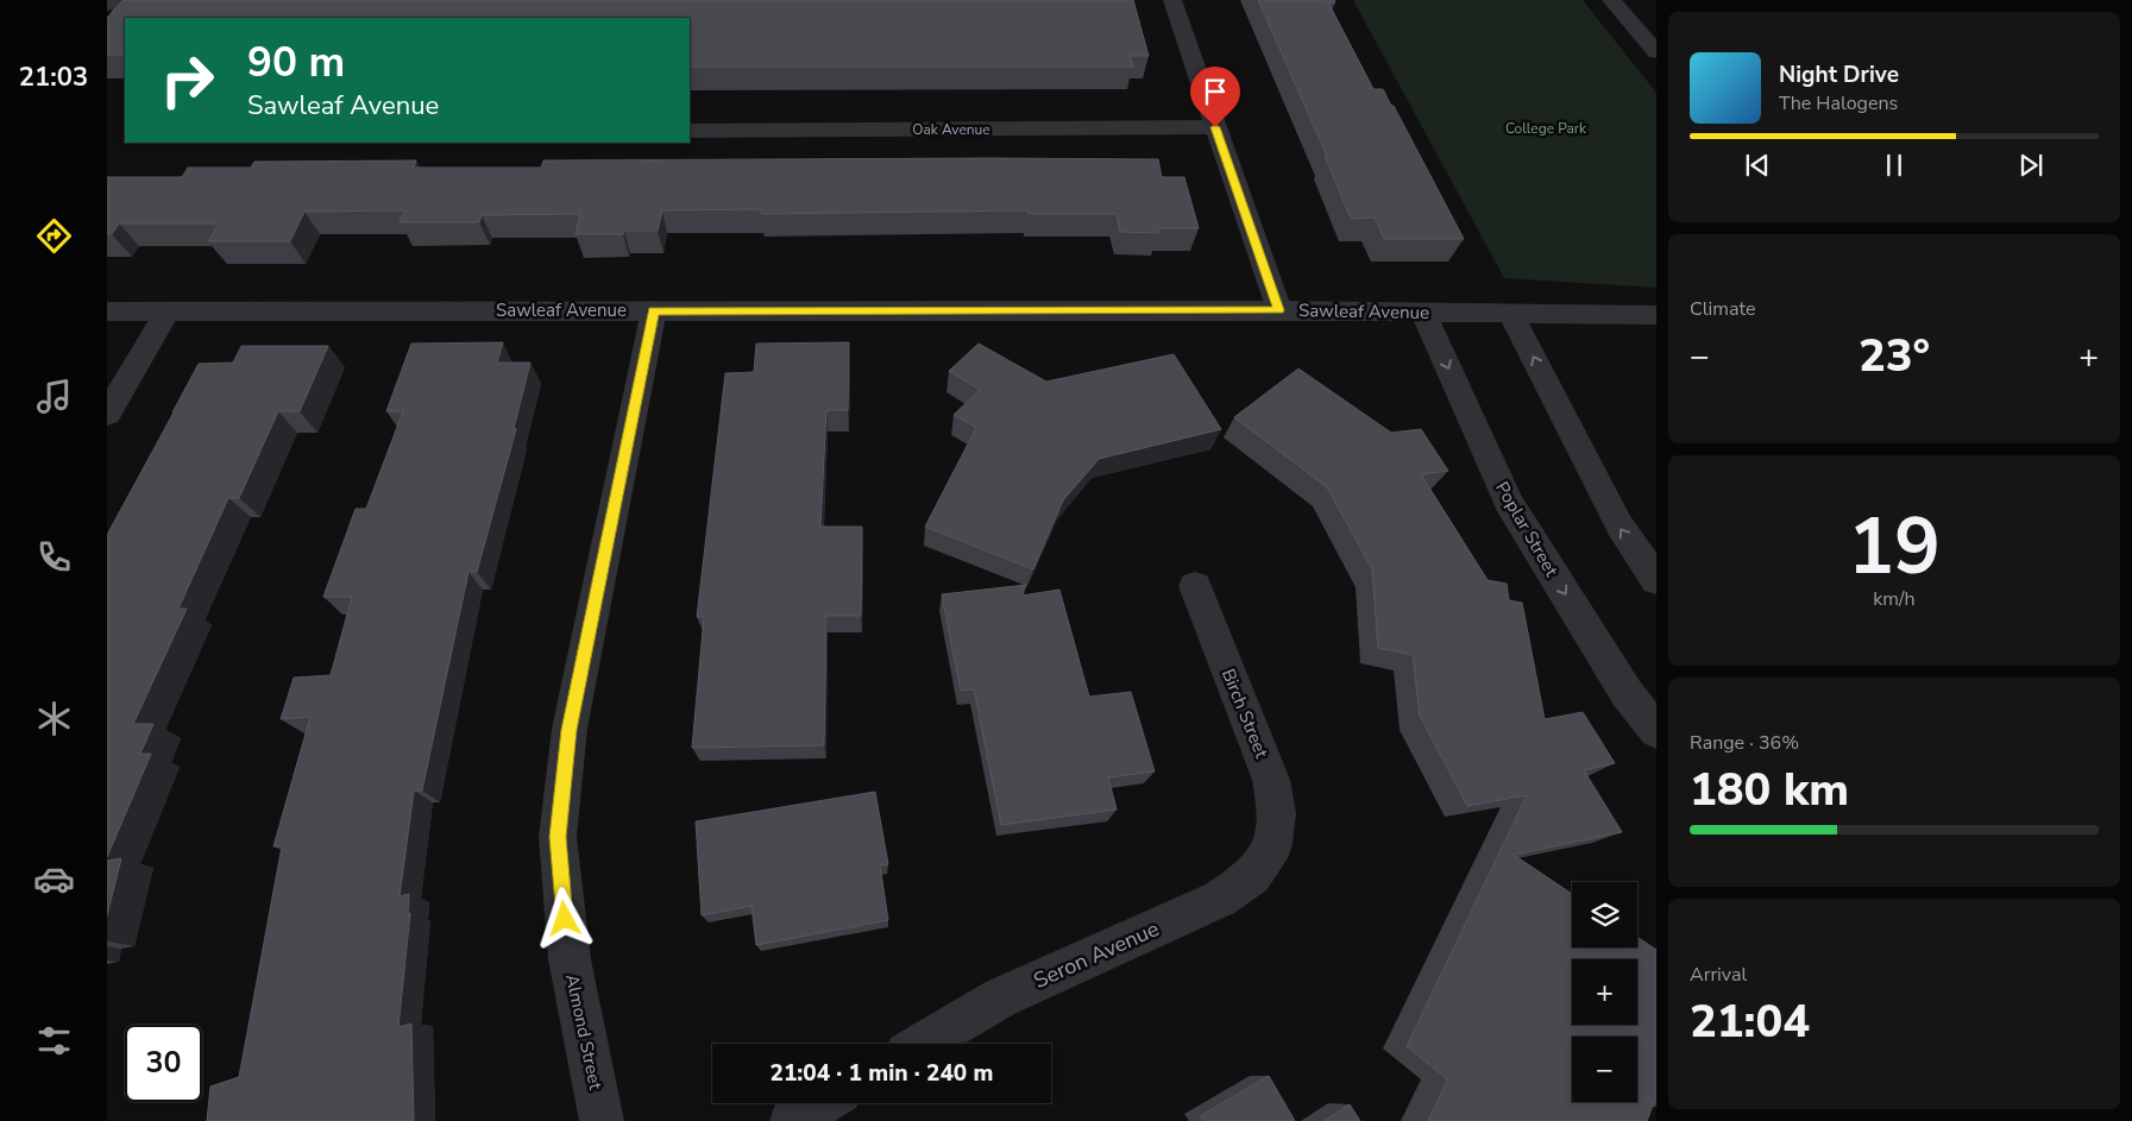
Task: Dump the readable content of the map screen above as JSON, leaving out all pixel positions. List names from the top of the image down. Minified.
{"streets":{"street":["Oak Avenue","Sawleaf Avenue","Poplar Street","Birch Street","Seron Avenue","Almond Street"]},"crossings":[["Sawleaf Avenue","Poplar Street"],["Sawleaf Avenue","Almond Street"],["Birch Street","Seron Avenue"]],"parks":["College Park"],"page":{"tabs":"21:03","turn":["90 m","Sawleaf Avenue"],"song":["Night Drive","The Halogens"],"tile":["Climate",["19","km/h"],["Range · 36%","180 km"],["Arrival","21:04"]],"heat":["−","23°","+"],"map_buttons":["+","−"],"limit":"30","trip":"21:04 · 1 min · 240 m"}}
